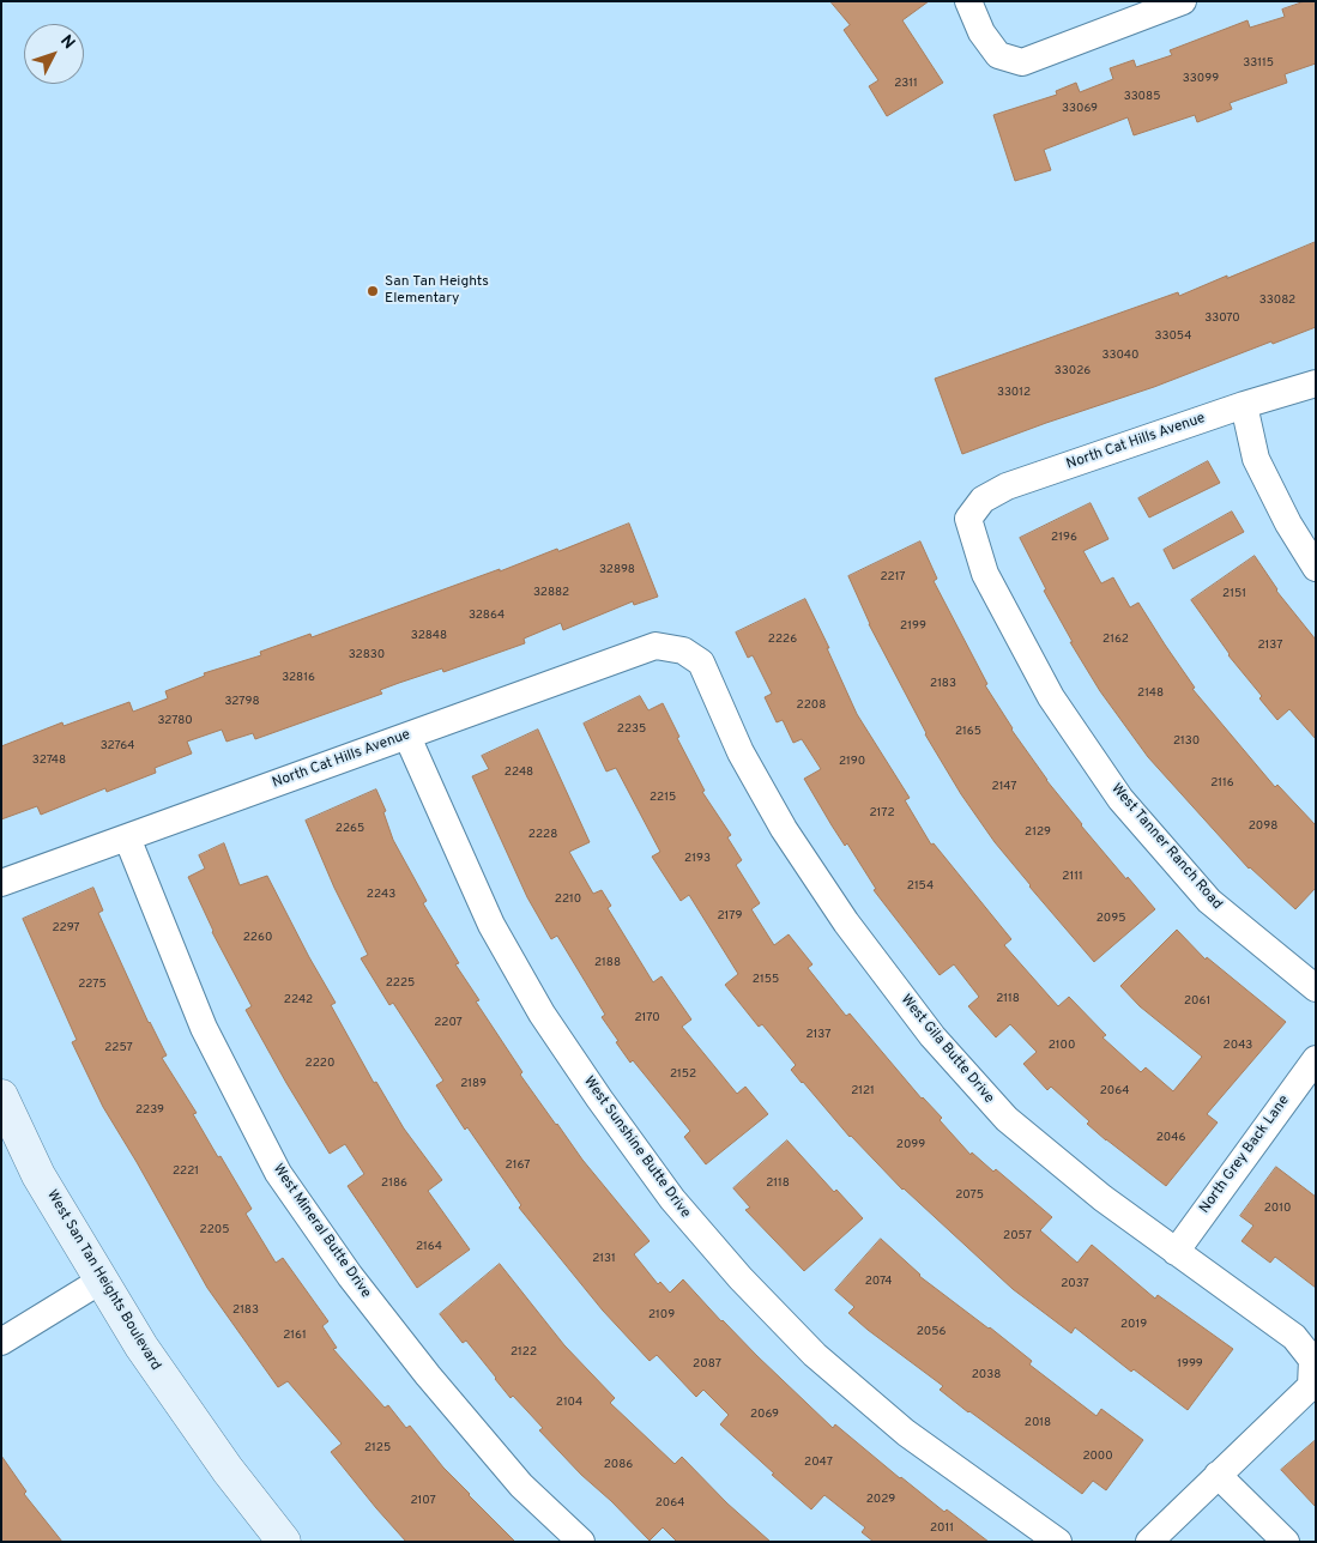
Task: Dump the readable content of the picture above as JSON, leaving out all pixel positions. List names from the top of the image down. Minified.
{"streets":{"street":["North Cat Hills Avenue","West Tanner Ranch Road","West Gila Butte Drive","West Sunshine Butte Drive","North Grey Back Lane","West Mineral Butte Drive","West San Tan Heights Boulevard"]},"crossings":[["North Cat Hills Avenue","West Tanner Ranch Road"],["North Cat Hills Avenue","West Gila Butte Drive"],["North Cat Hills Avenue","West Sunshine Butte Drive"],["North Cat Hills Avenue","West Mineral Butte Drive"],["West Gila Butte Drive","North Grey Back Lane"]],"places":["San Tan Heights Elementary"],"house_numbers":["33115","33099","2311","33085","33069","33082","33070","33054","33040","33026","33012","2196","32898","2217","32882","2151","32864","2199","32848","2226","2162","2137","32830","32816","2183","2148","32798","2208","32780","2235","2165","2130","32764","32748","2190","2248","2116","2147","2215","2172","2098","2265","2129","2228","2193","2111","2154","2243","2210","2179","2095","2297","2260","2188","2155","2225","2275","2118","2242","2061","2170","2207","2137","2100","2043","2257","2220","2152","2189","2121","2064","2239","2046","2099","2167","2221","2186","2118","2075","2010","2205","2057","2164","2131","2074","2037","2183","2109","2019","2056","2161","2122","2087","1999","2038","2104","2069","2018","2125","2000","2047","2086","2029","2107","2064","2011"],"north":"top right"}
